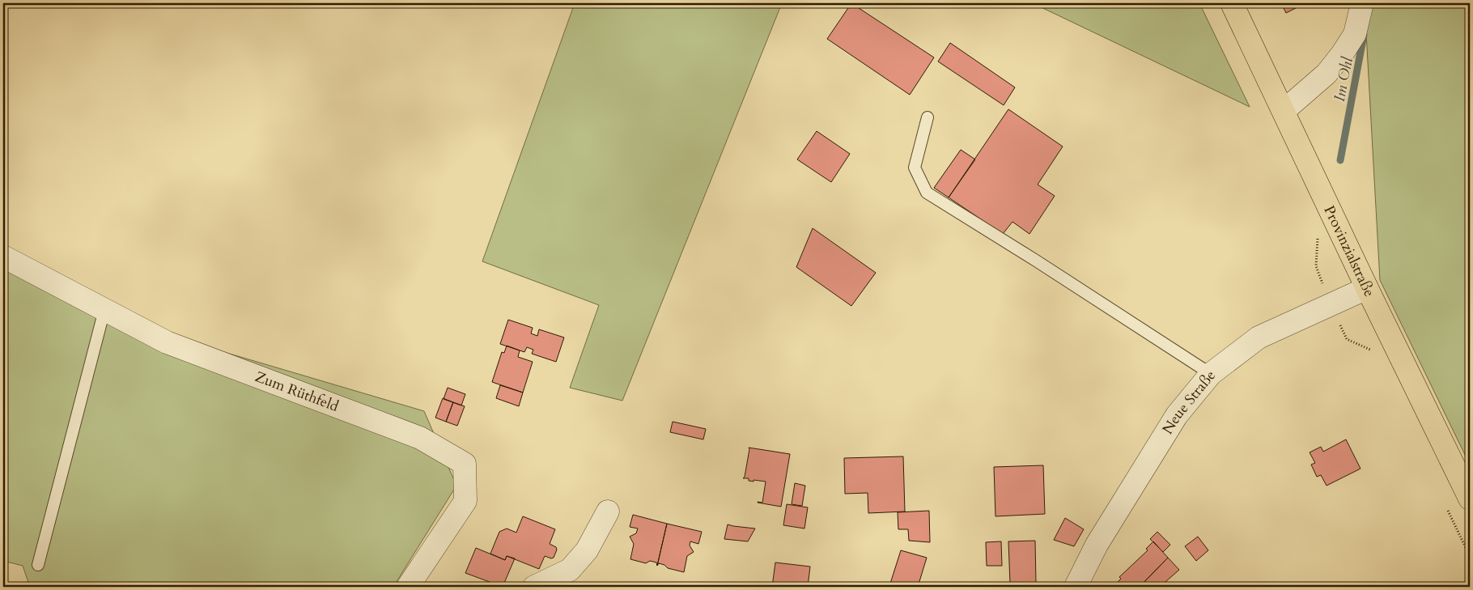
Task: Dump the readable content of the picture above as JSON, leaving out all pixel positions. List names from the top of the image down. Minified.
{"streets":{"main road":["Provinzialstraße"],"street":["Zum Rüthfeld","Neue Straße"]},"crossings":[["Provinzialstraße","Neue Straße"]],"water":["Im Ohl"]}
